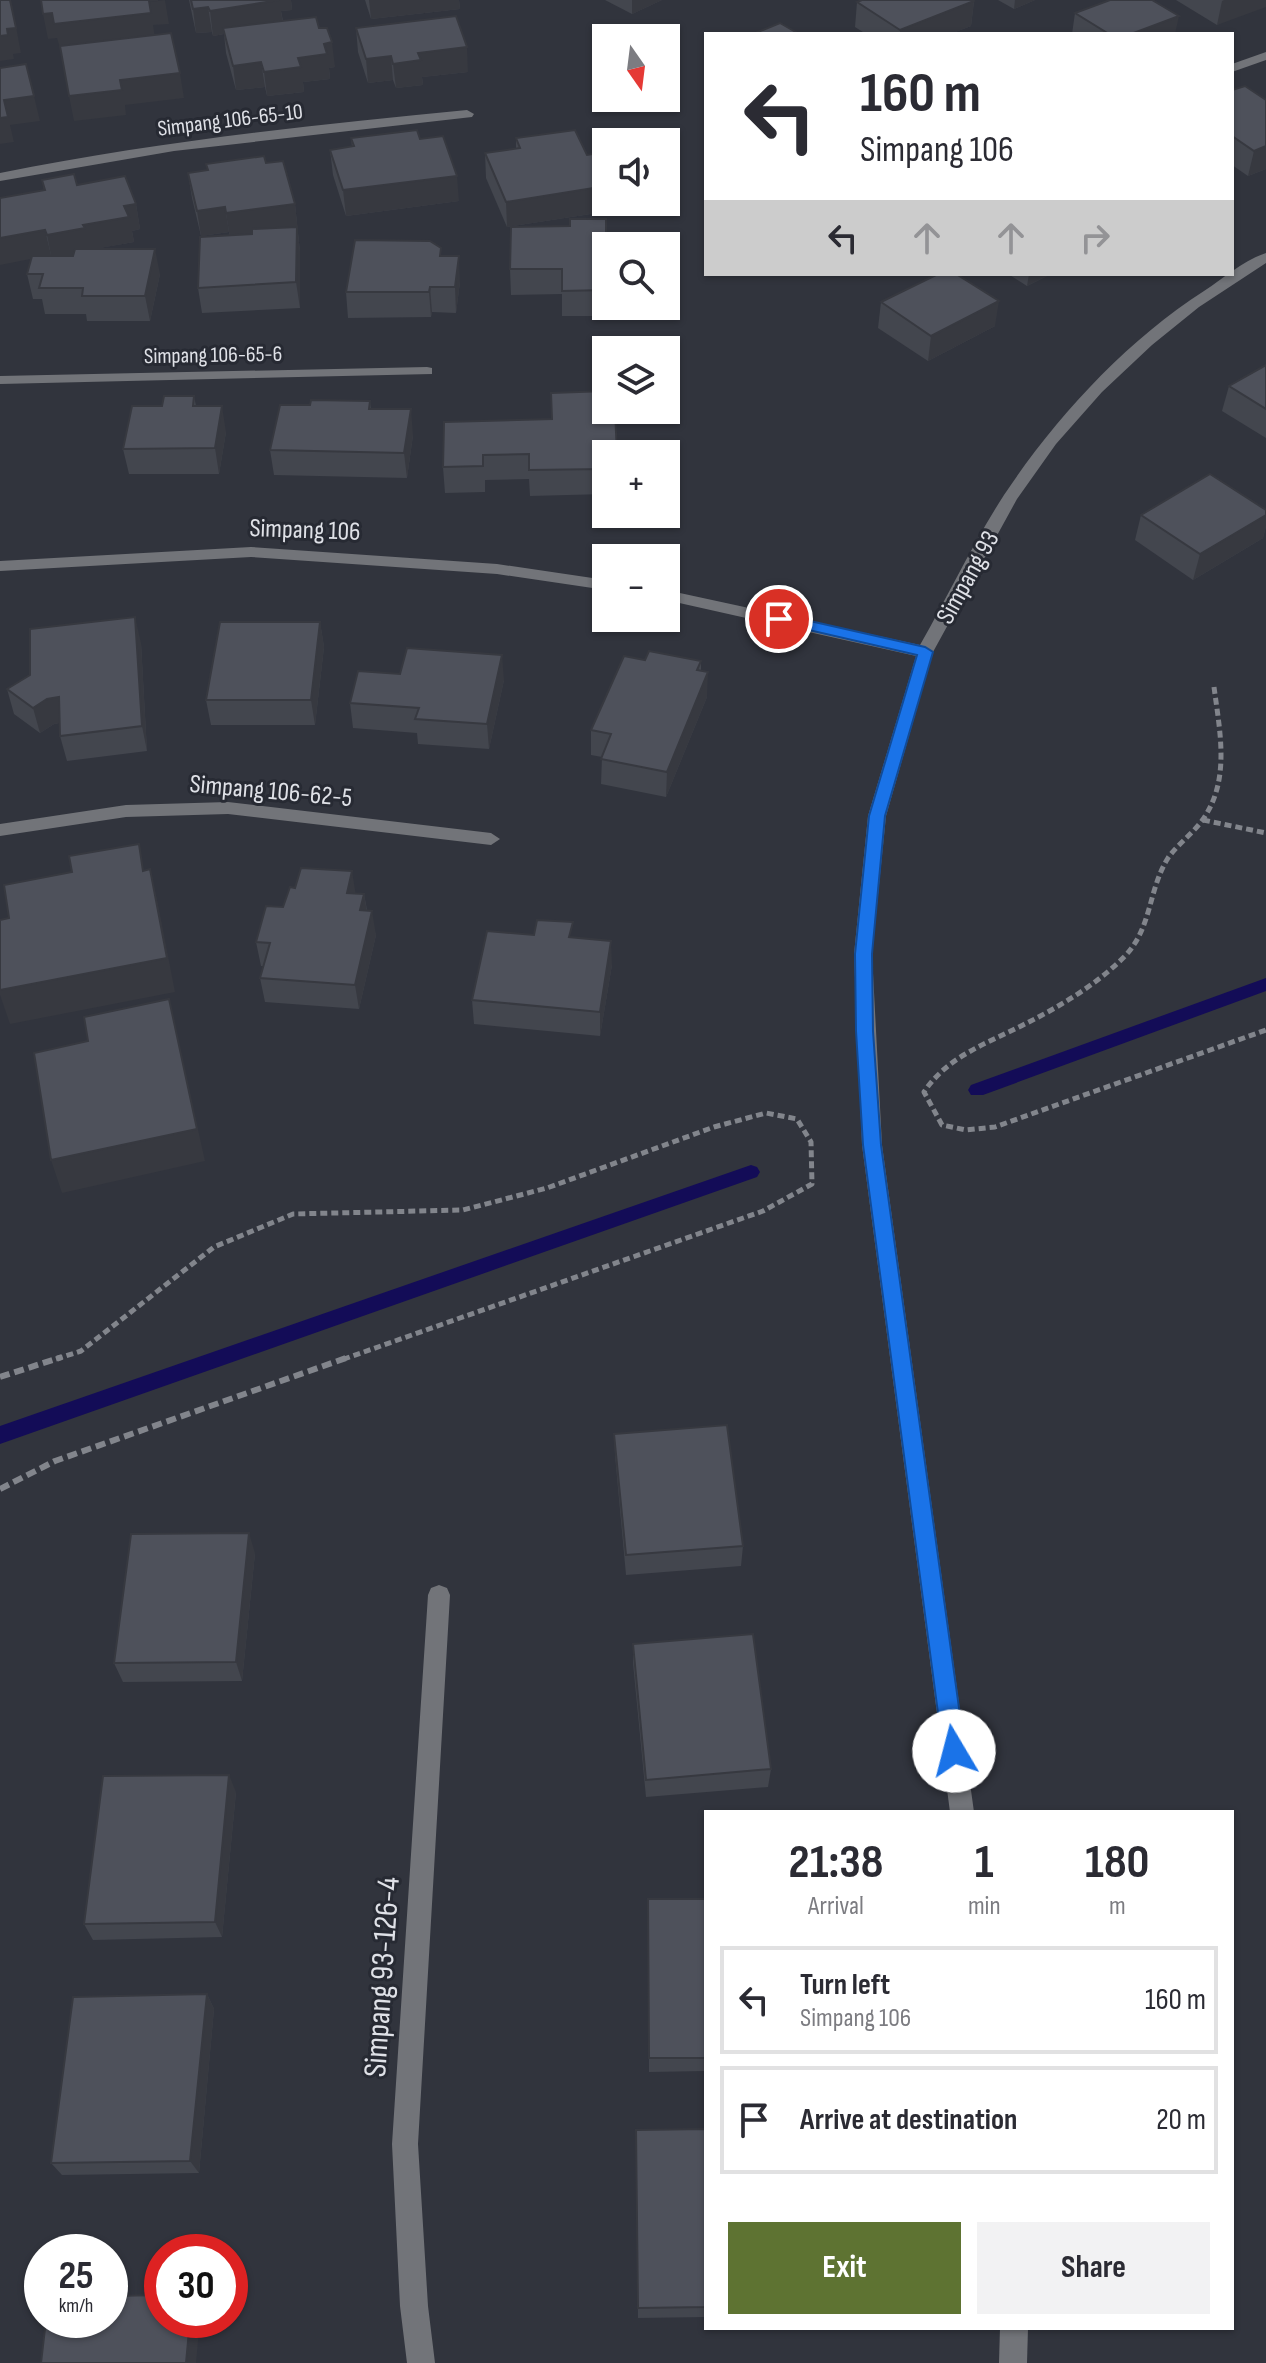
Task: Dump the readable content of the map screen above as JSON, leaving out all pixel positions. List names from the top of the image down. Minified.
{"streets":{"street":["Simpang 106-65-10","Simpang 106-65-6","Simpang 106","Simpang 93","Simpang 106-62-5","Simpang 93-126-4"]},"north":"bottom","page":{"map_buttons":["+","−"],"turn":["160 m","Simpang 106"],"eta":["21:38","Arrival","1","min","180","m"],"list":[{"name":"Turn left","note":"Simpang 106","value":"160 m"},{"name":"Arrive at destination","value":"20 m"}],"buttons":["Exit","Share"],"speed":"25 km/h","limit":"30"}}
